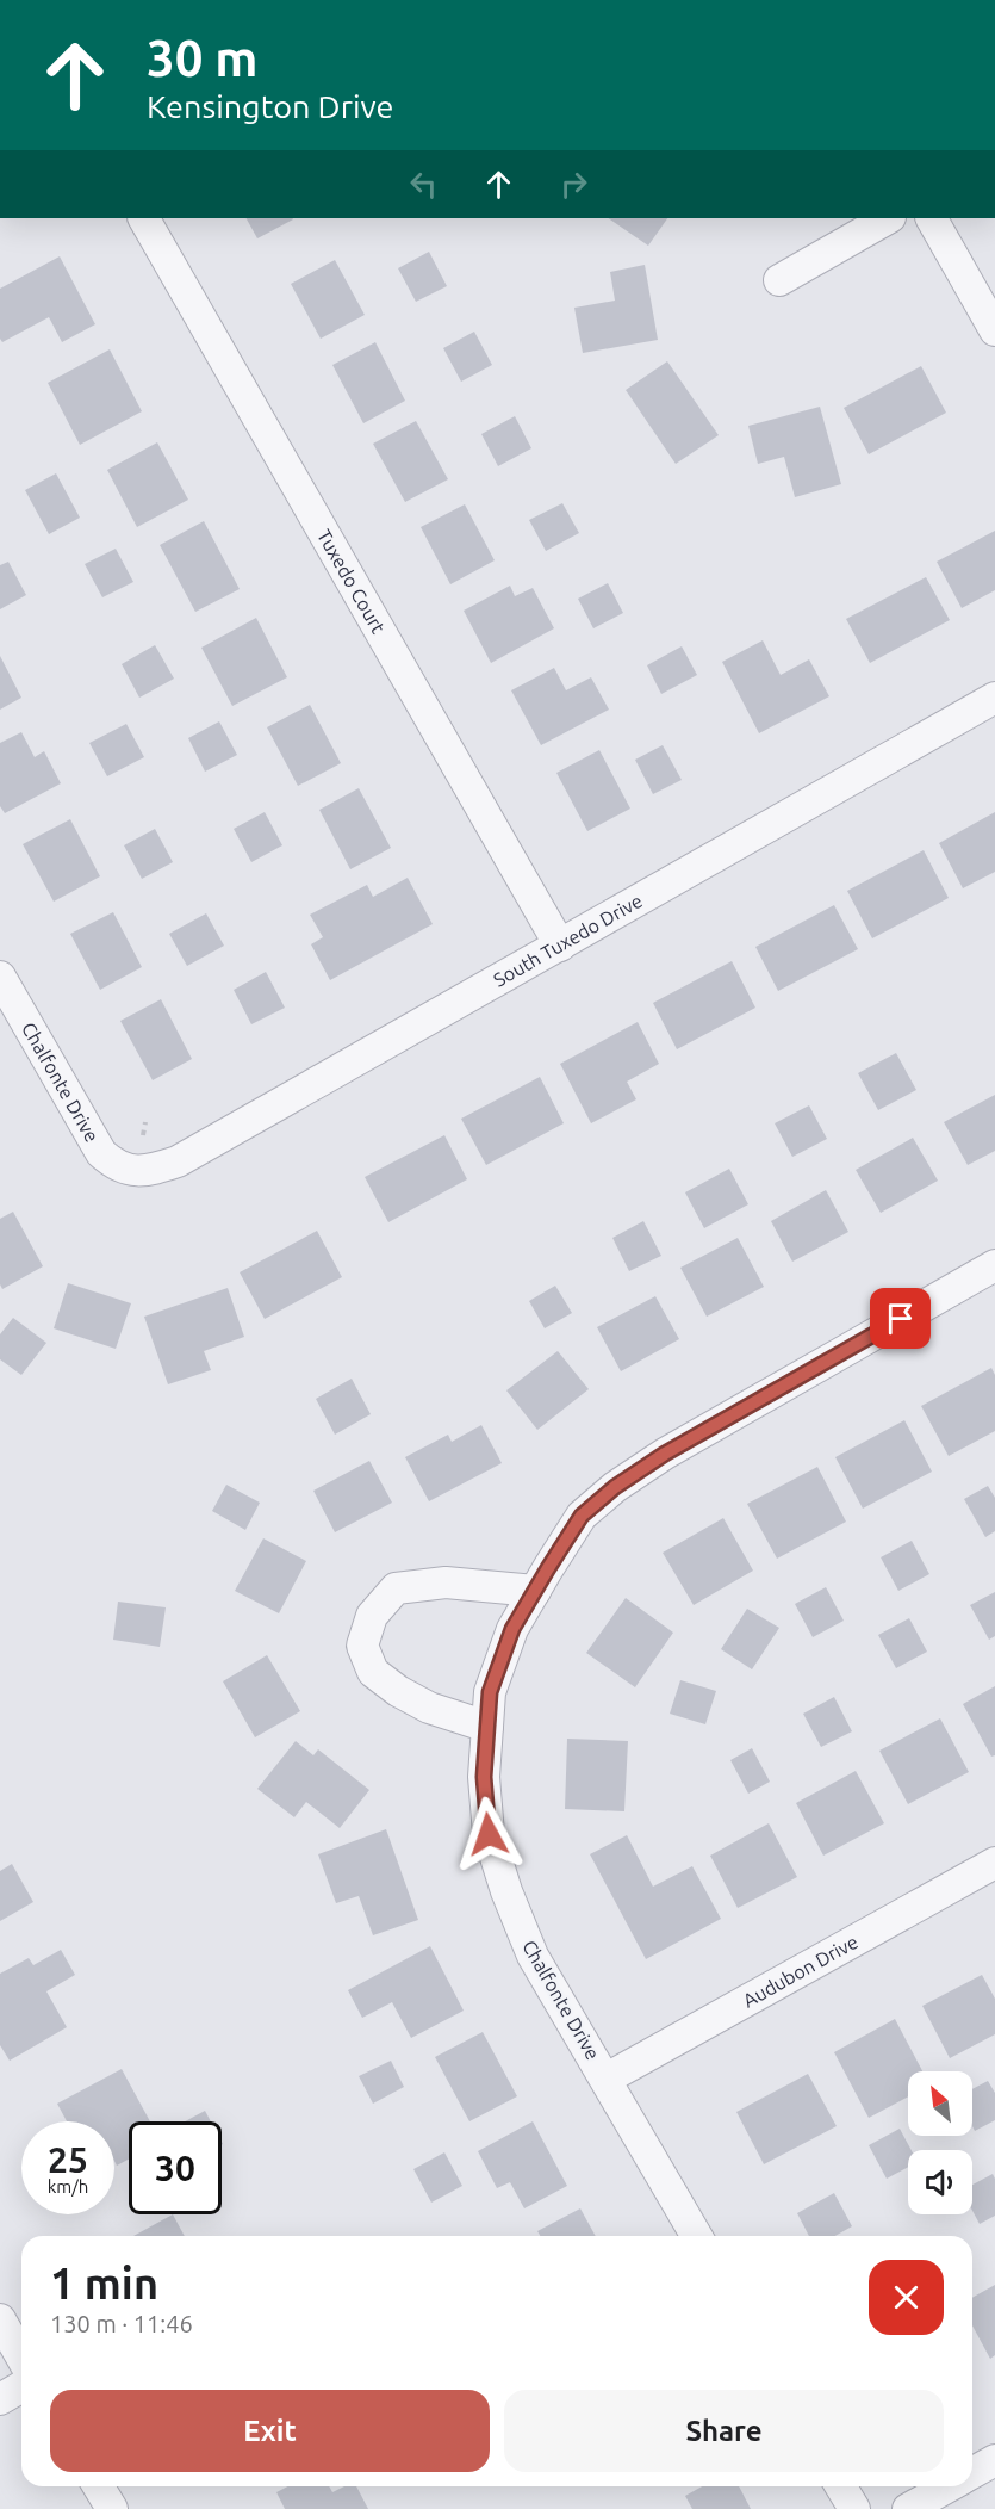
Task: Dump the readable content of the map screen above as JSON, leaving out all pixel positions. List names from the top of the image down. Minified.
{"streets":{"street":["Tuxedo Court","South Tuxedo Drive","Chalfonte Drive","Audubon Drive"]},"crossings":[["Tuxedo Court","South Tuxedo Drive"],["South Tuxedo Drive","Chalfonte Drive"],["Chalfonte Drive","Audubon Drive"]],"north":"top left","page":{"turn":["30 m","Kensington Drive"],"speed":"25 km/h","limit":"30","heading":["1 min","130 m · 11:46"],"buttons":["Exit","Share"]}}
